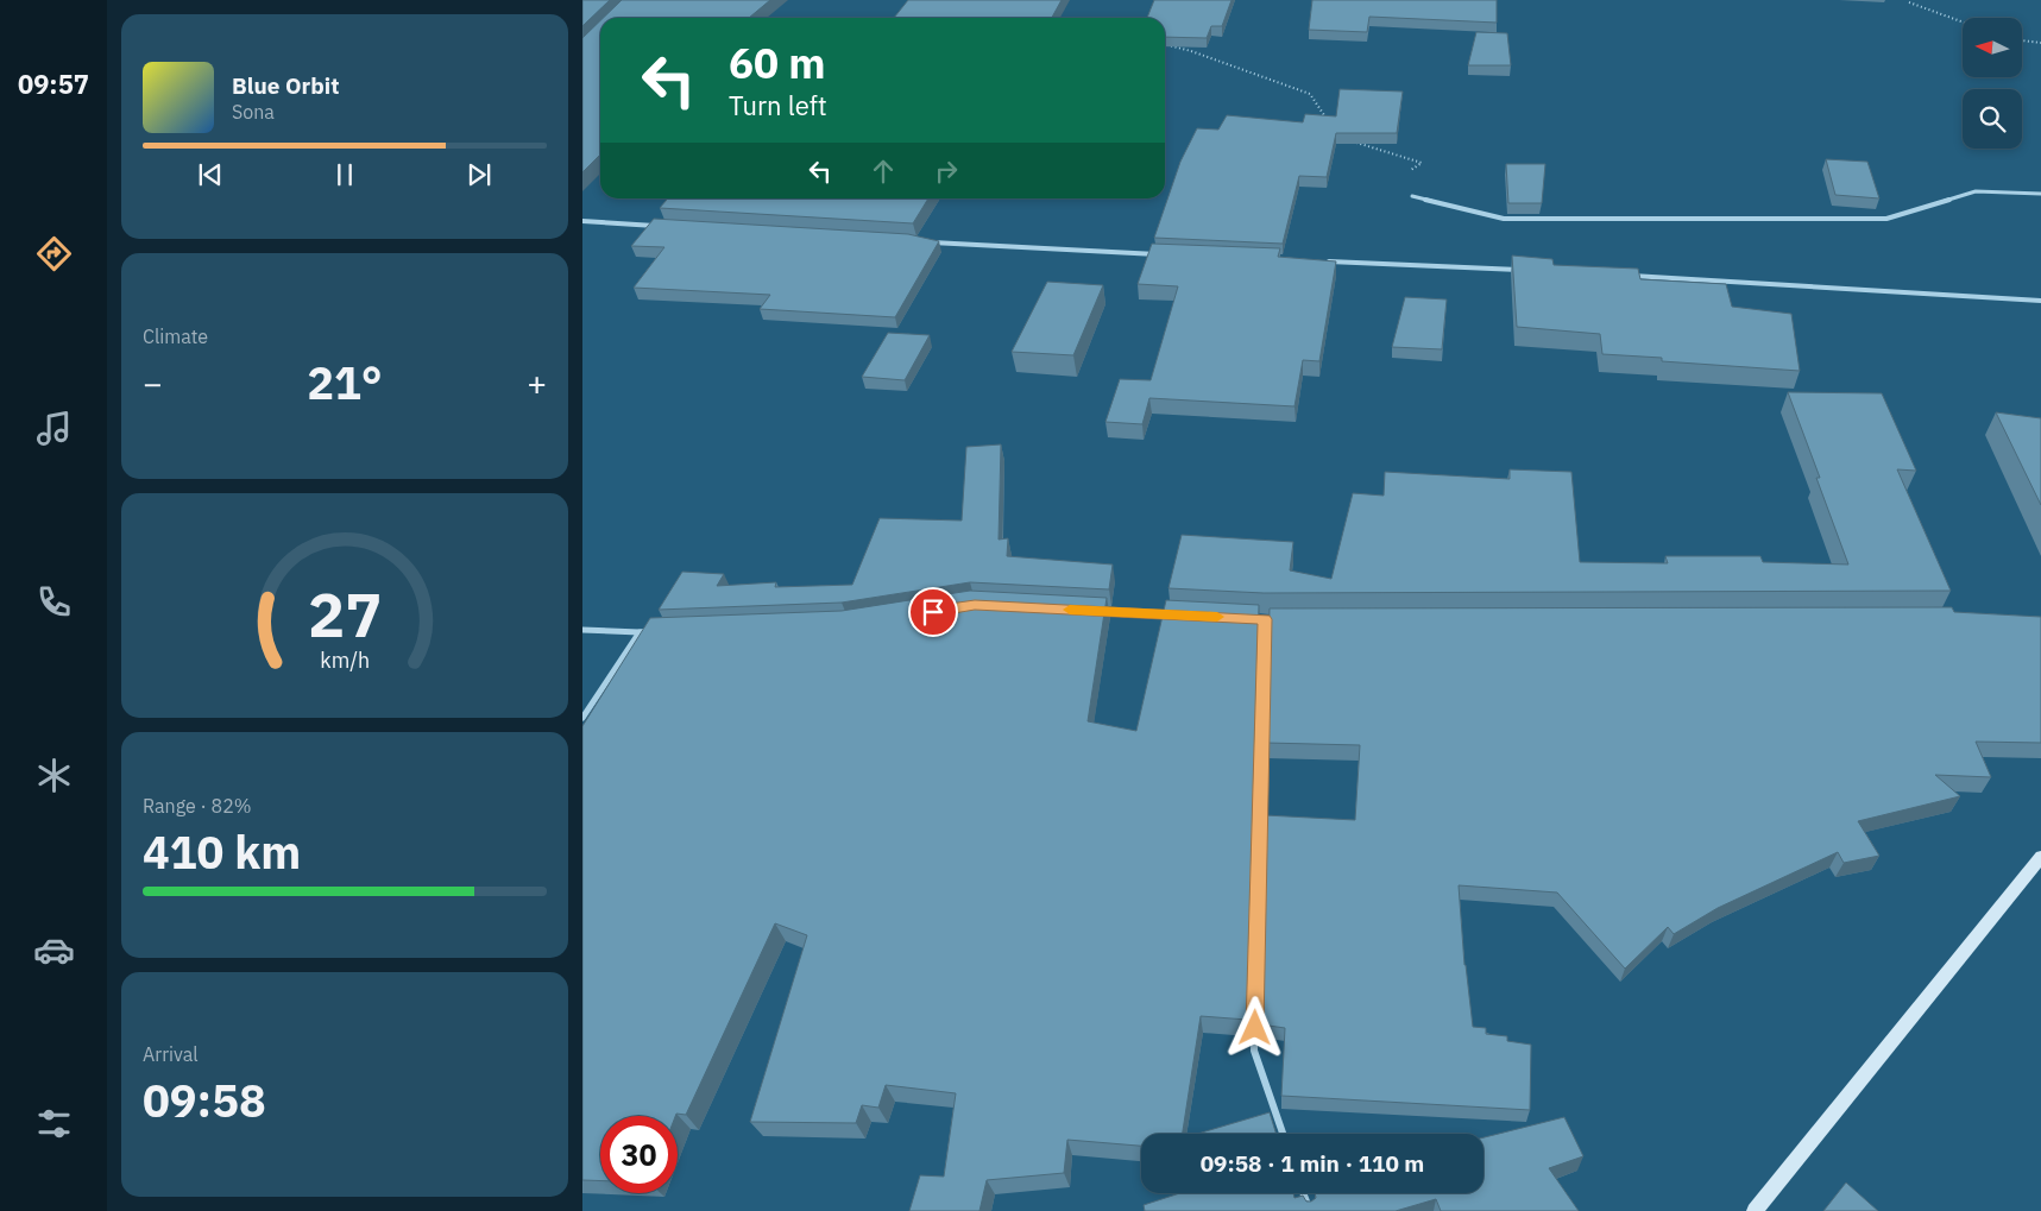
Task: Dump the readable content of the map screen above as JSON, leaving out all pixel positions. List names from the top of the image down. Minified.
{"north":"left","page":{"tabs":"09:57","turn":["60 m","Turn left"],"song":["Blue Orbit","Sona"],"tile":["Climate",["Range · 82%","410 km"],["Arrival","09:58"]],"heat":["−","21°","+"],"limit":"30","trip":"09:58 · 1 min · 110 m","gauge":["27","km/h"]}}
